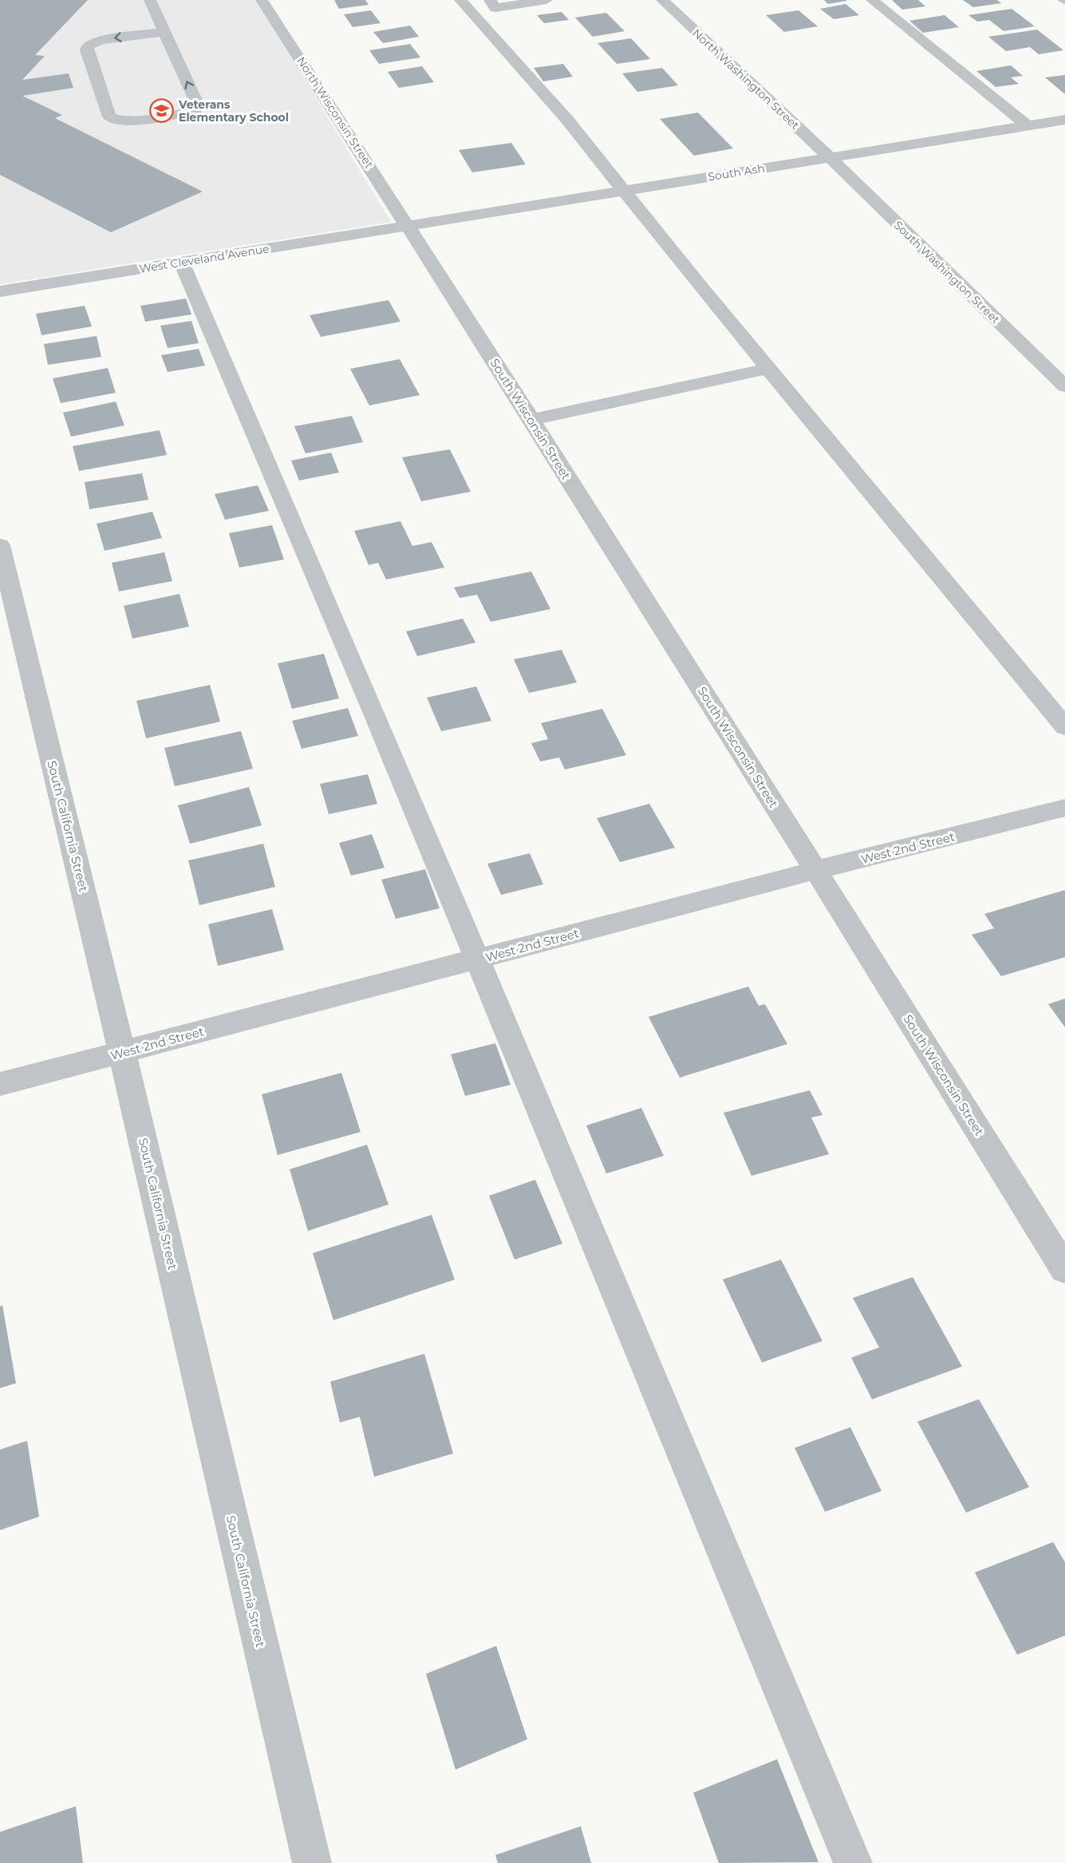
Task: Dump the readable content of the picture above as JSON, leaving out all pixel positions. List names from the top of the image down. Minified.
{"streets":{"street":["North Washington Street","North Wisconsin Street","South Ash","West Cleveland Avenue","South Washington Street","South Wisconsin Street","South California Street","West 2nd Street"]},"crossings":[["North Washington Street","South Ash"],["North Washington Street","South Washington Street"],["North Wisconsin Street","South Ash"],["North Wisconsin Street","West Cleveland Avenue"],["North Wisconsin Street","South Wisconsin Street"],["South Ash","West Cleveland Avenue"],["South Ash","South Washington Street"],["South Ash","South Wisconsin Street"],["West Cleveland Avenue","South Wisconsin Street"],["South Wisconsin Street","West 2nd Street"],["South California Street","West 2nd Street"]],"places":{"school or university":["Veterans Elementary School"]}}
